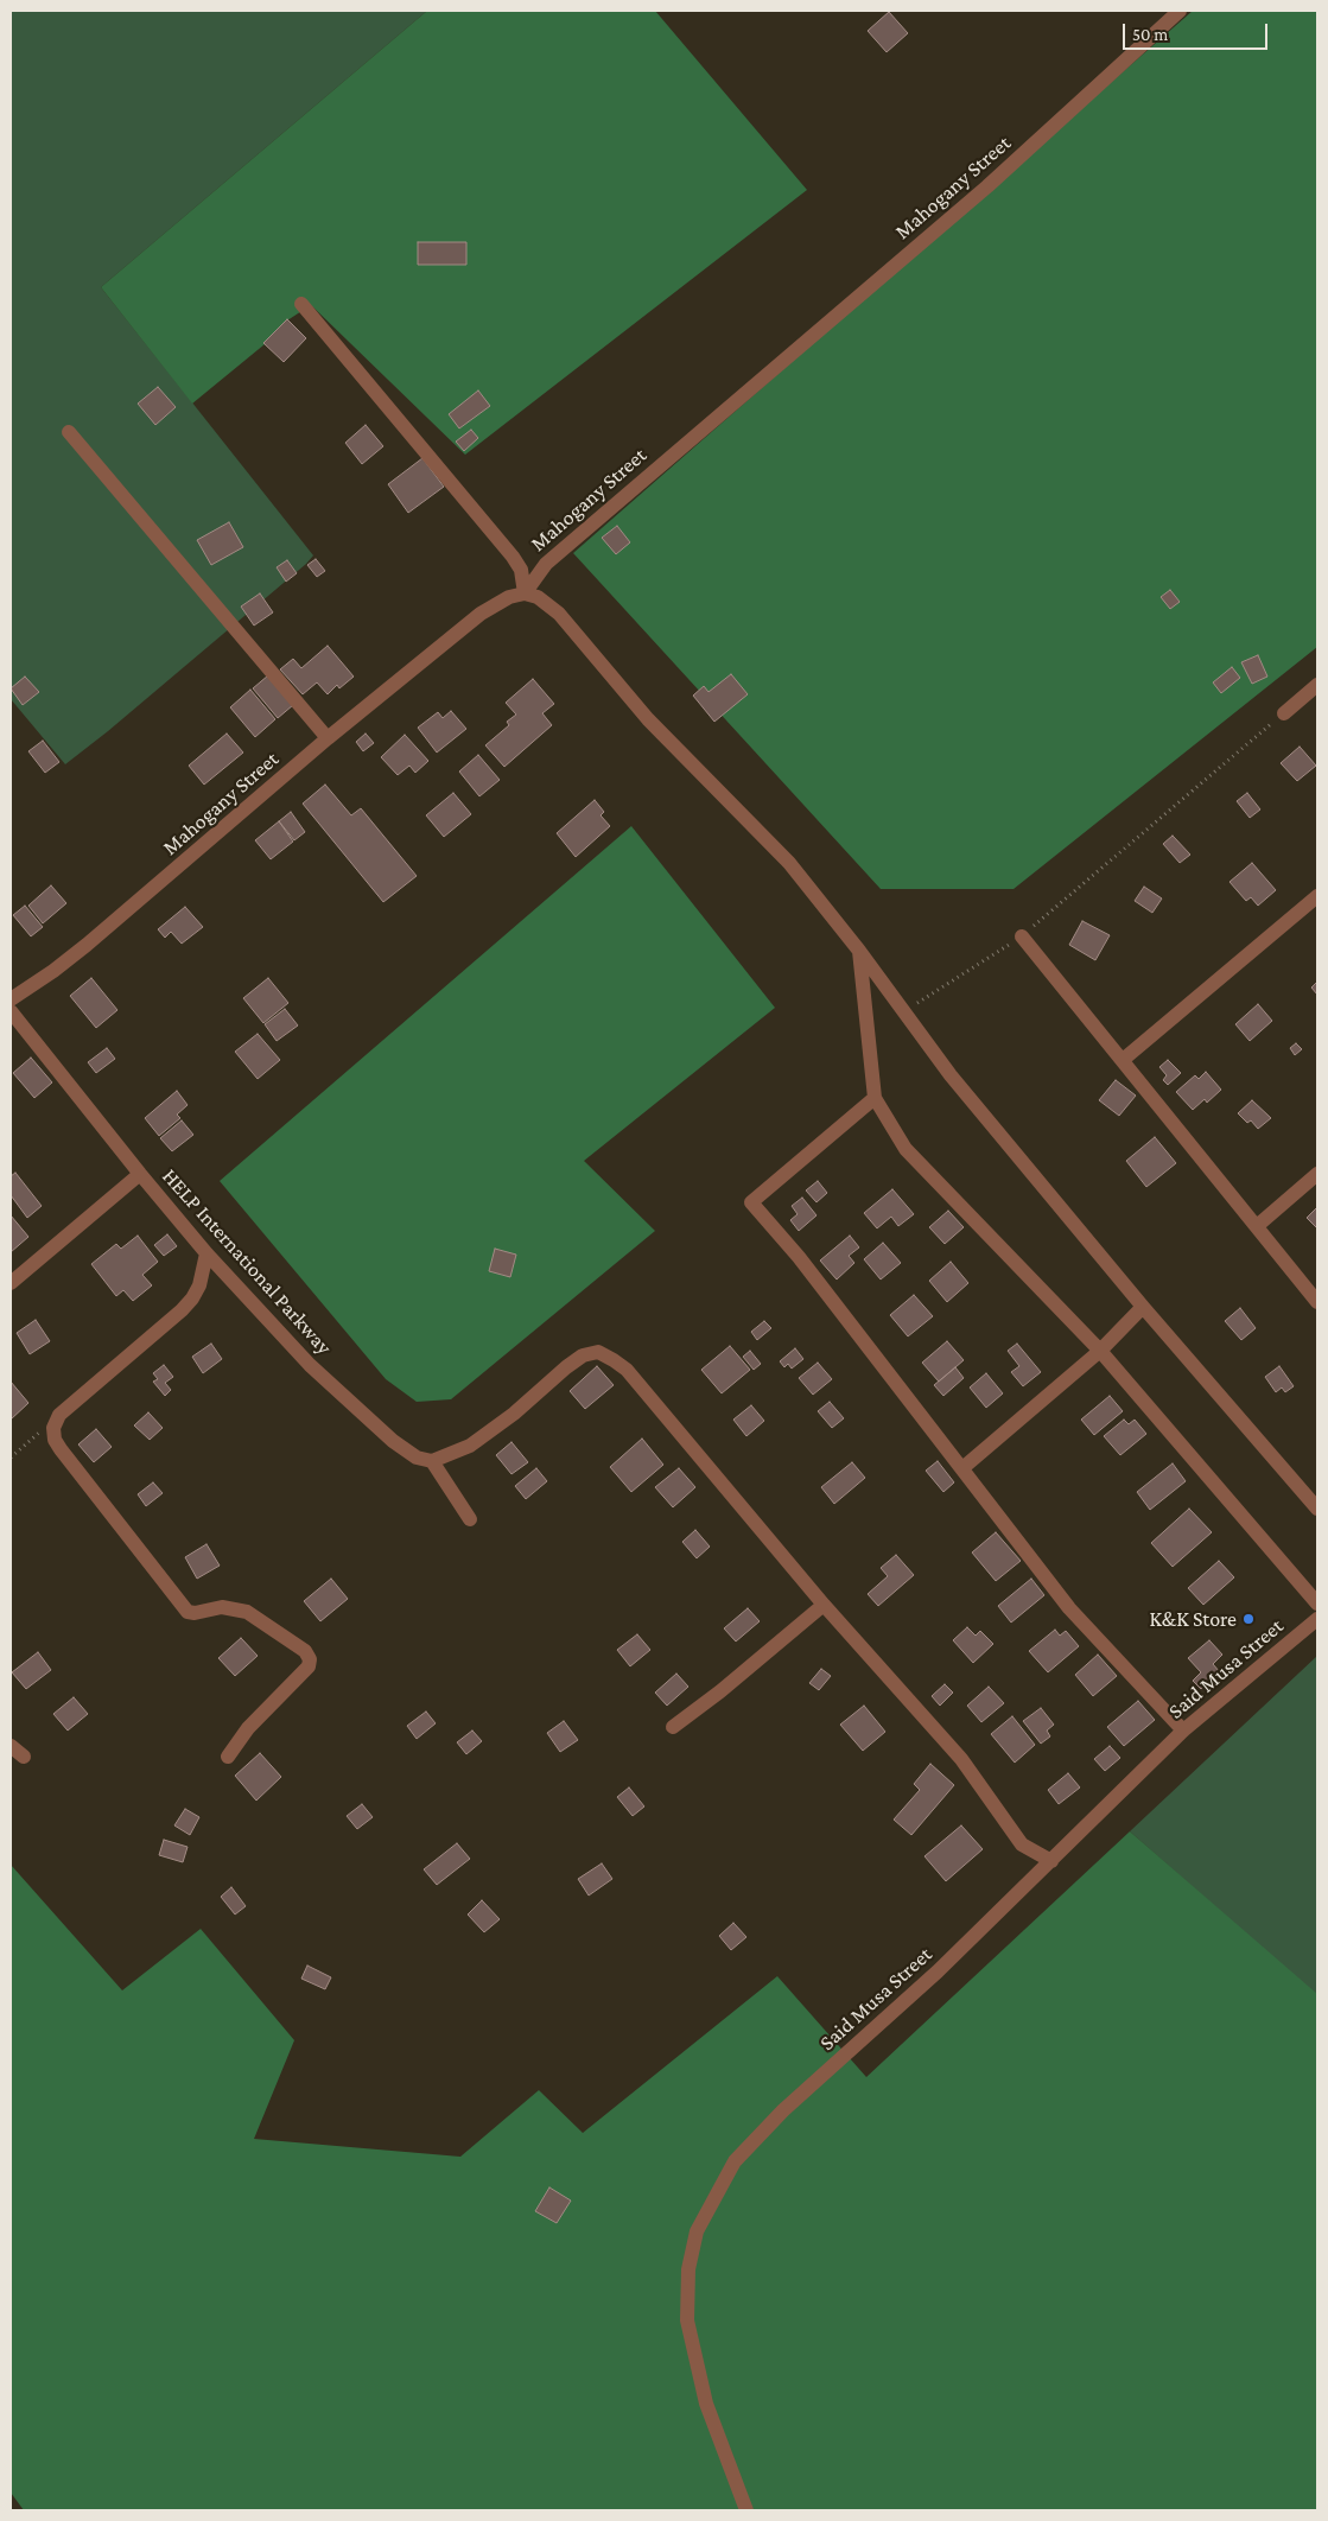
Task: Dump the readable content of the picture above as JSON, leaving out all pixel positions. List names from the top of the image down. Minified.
{"streets":{"street":["Mahogany Street","HELP International Parkway","Said Musa Street"]},"places":["K&K Store"],"scale_bar":"50 m"}
